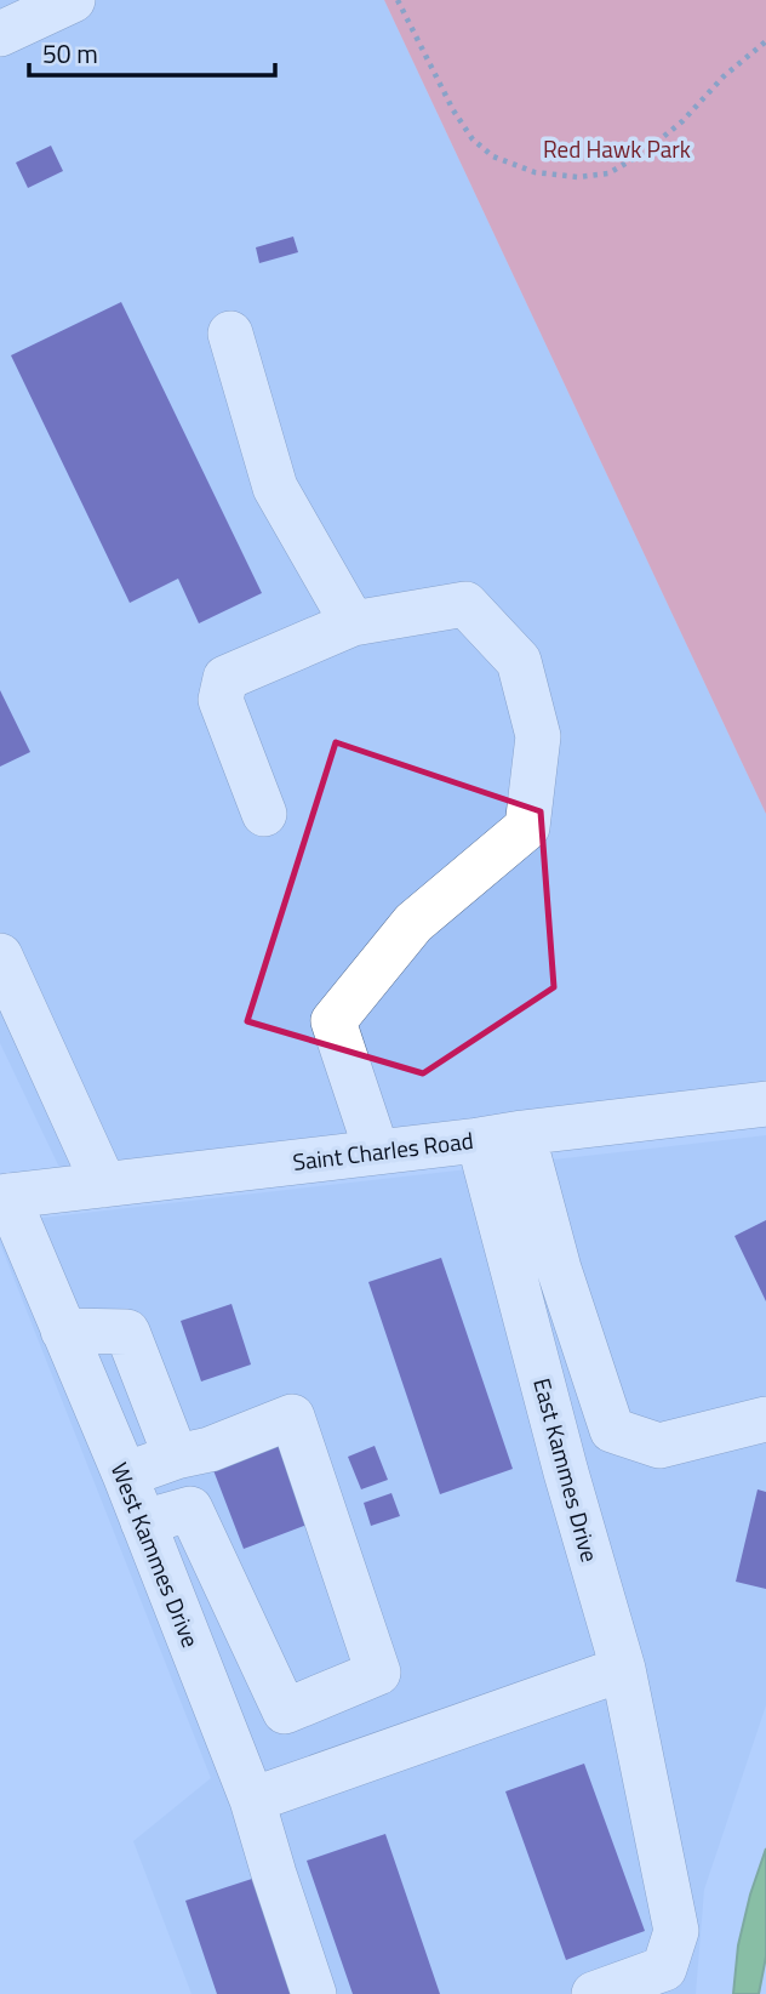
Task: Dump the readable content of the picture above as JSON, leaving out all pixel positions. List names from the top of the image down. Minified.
{"streets":{"street":["Saint Charles Road","East Kammes Drive","West Kammes Drive"]},"crossings":[["Saint Charles Road","East Kammes Drive"],["Saint Charles Road","West Kammes Drive"]],"parks":["Red Hawk Park"],"scale_bar":"50 m"}
